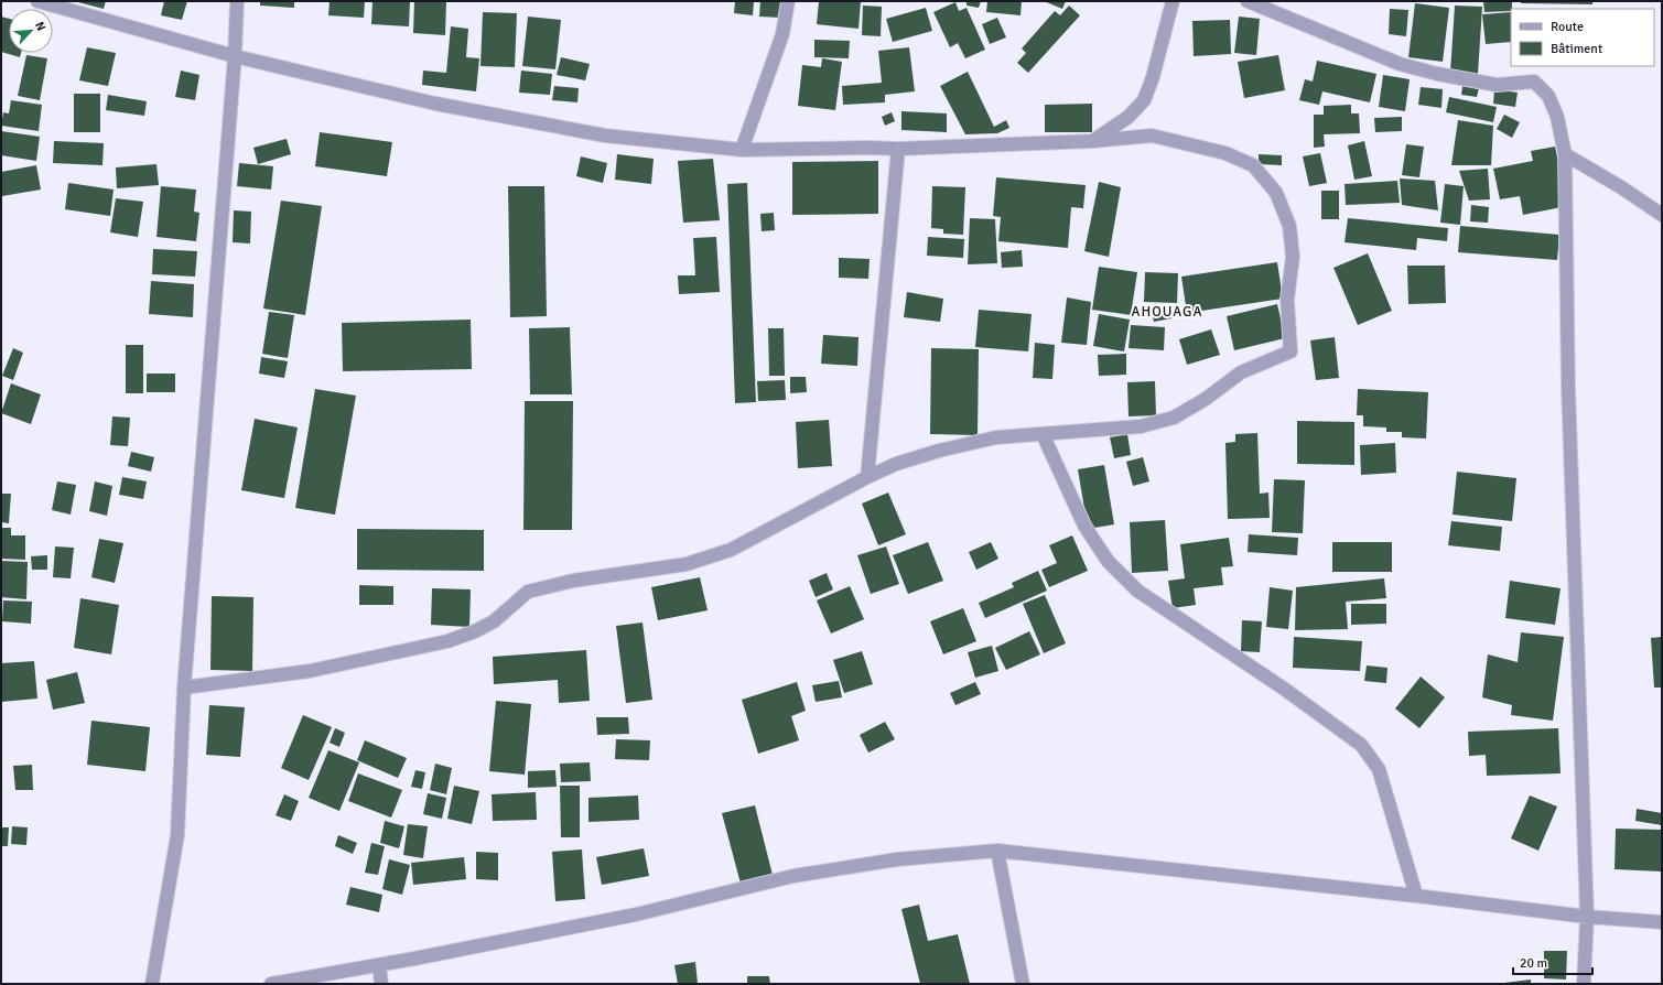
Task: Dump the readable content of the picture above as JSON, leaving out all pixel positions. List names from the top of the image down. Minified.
{"districts":["AHOUAGA"],"legend":["Route","Bâtiment"],"scale_bar":"20 m","north":"top right"}
